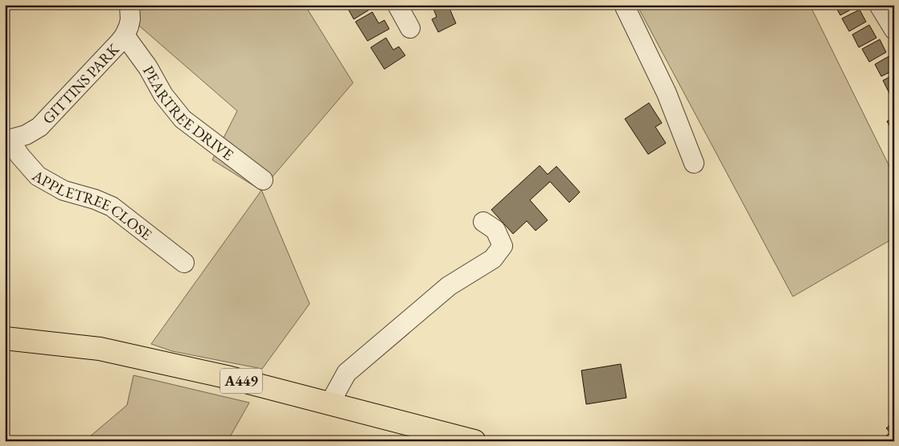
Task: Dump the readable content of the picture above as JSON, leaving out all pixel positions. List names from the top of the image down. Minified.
{"streets":{"highway":["A449"],"street":["GITTINS PARK","PEARTREE DRIVE","APPLETREE CLOSE"]},"crossings":[["GITTINS PARK","PEARTREE DRIVE"],["GITTINS PARK","APPLETREE CLOSE"]]}
